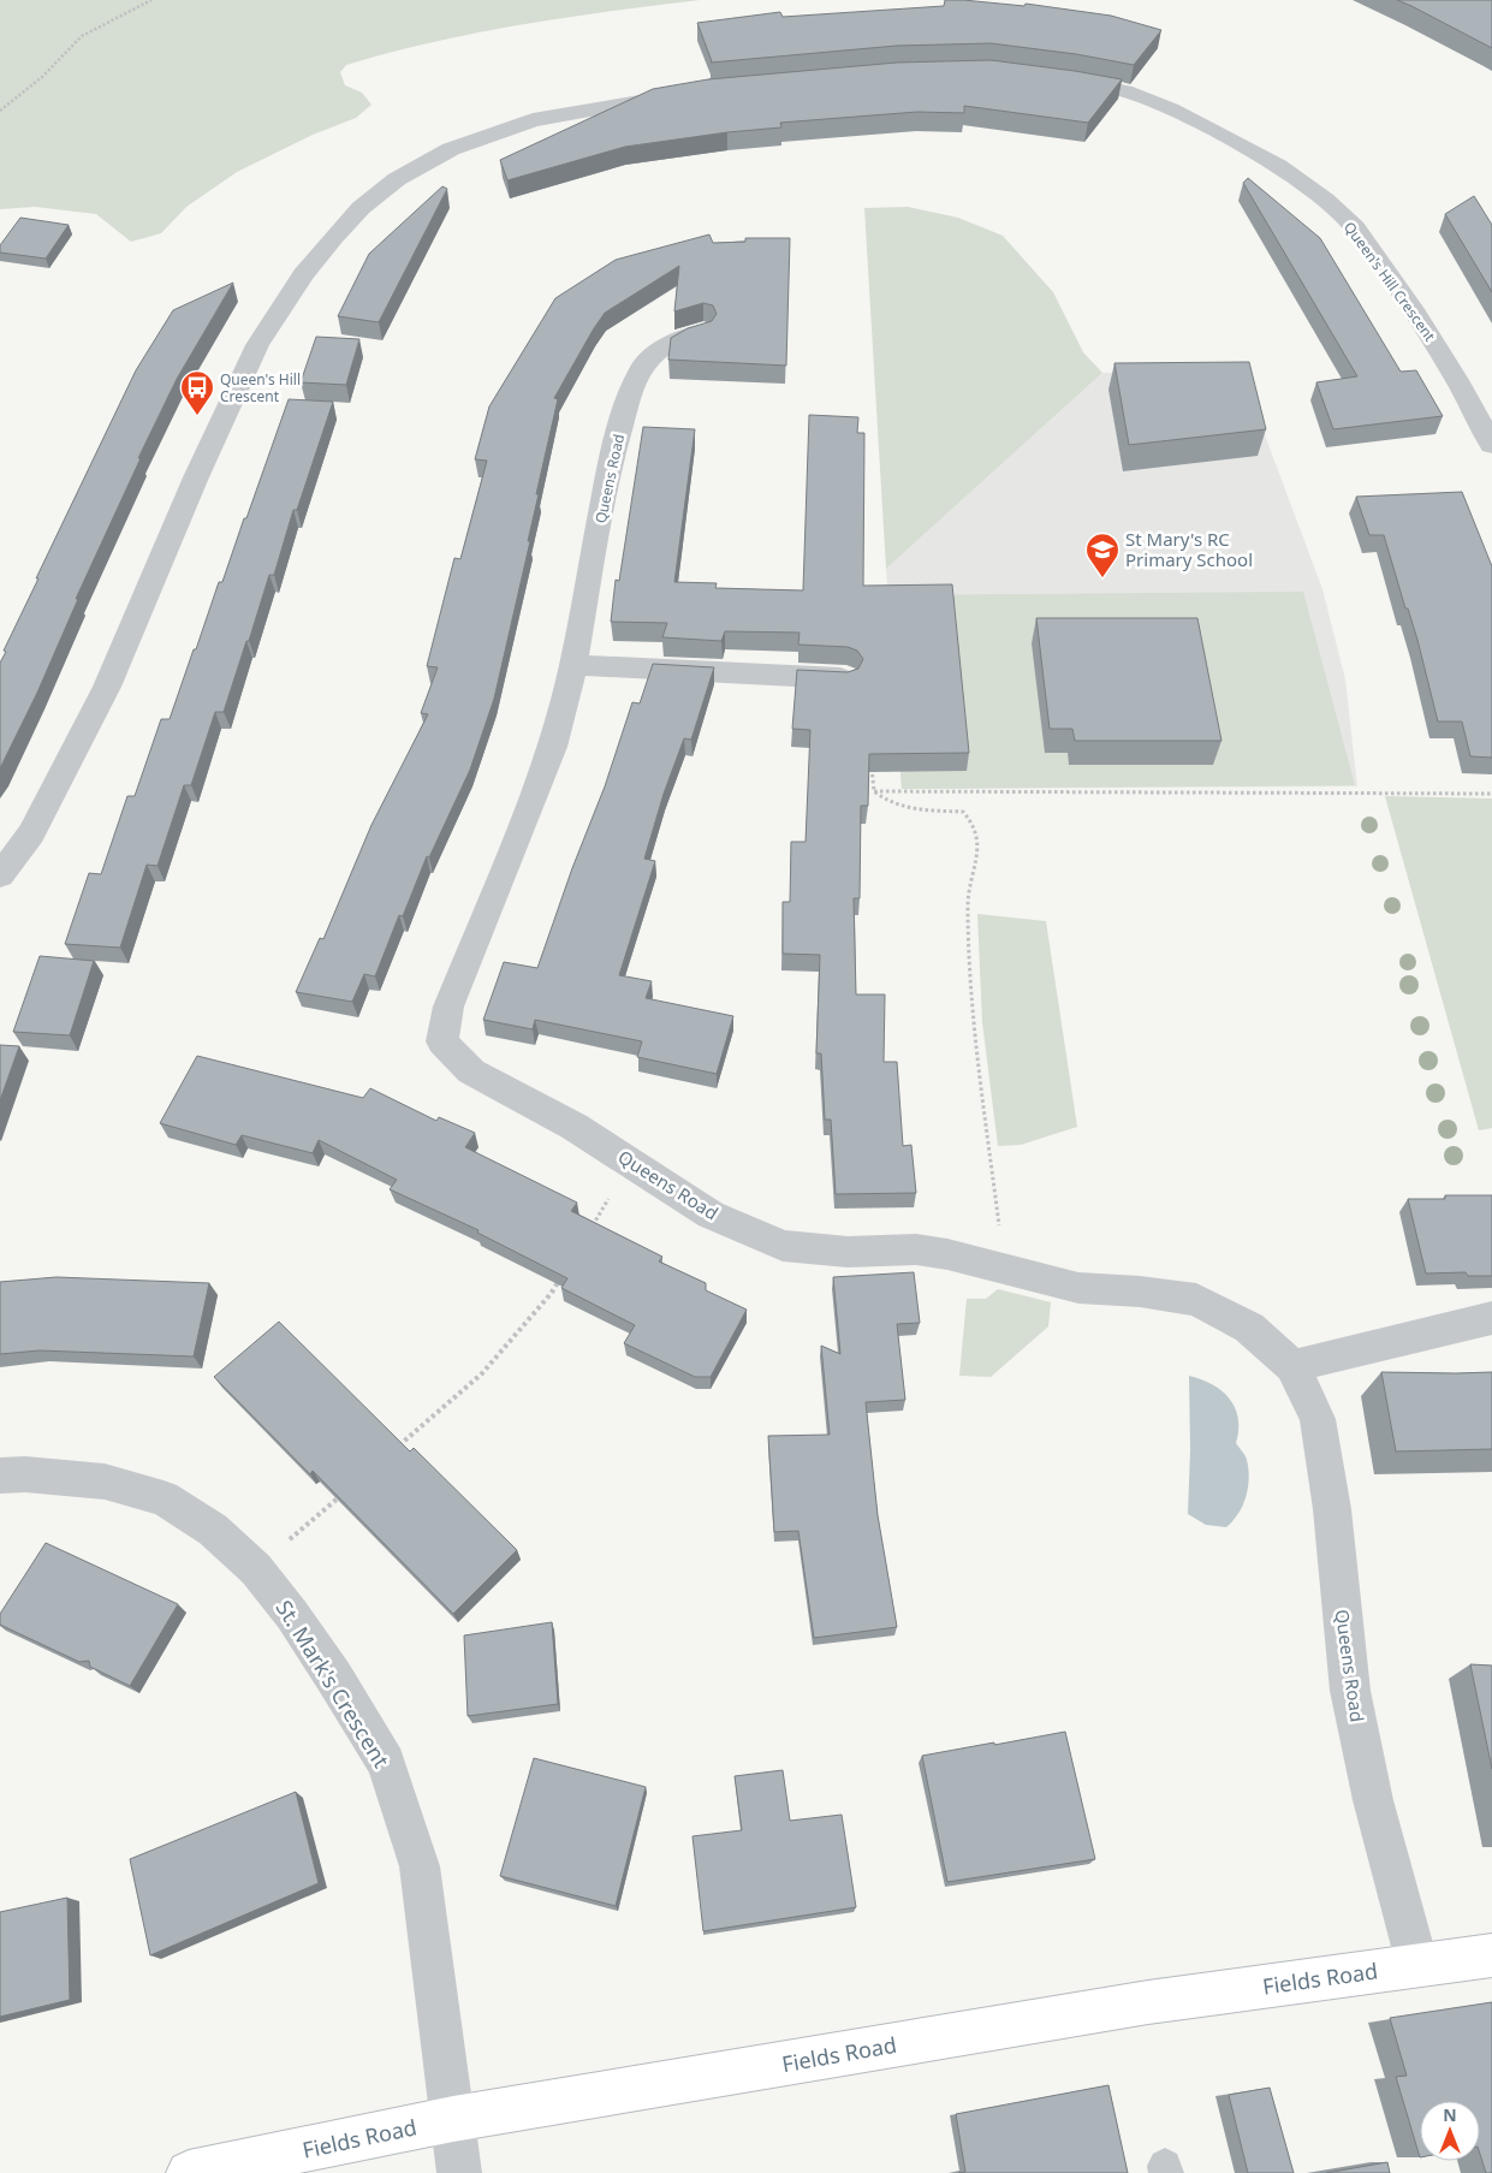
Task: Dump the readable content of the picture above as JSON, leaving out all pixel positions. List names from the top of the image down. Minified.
{"streets":{"main road":["Fields Road"],"street":["Queen's Hill Crescent","Queens Road","St. Mark's Crescent"]},"crossings":[["Queens Road","Fields Road"],["St. Mark's Crescent","Fields Road"]],"places":{"bus stop":["Queen's Hill Crescent"],"school or university":["St Mary's RC Primary School"]},"north":"top"}
